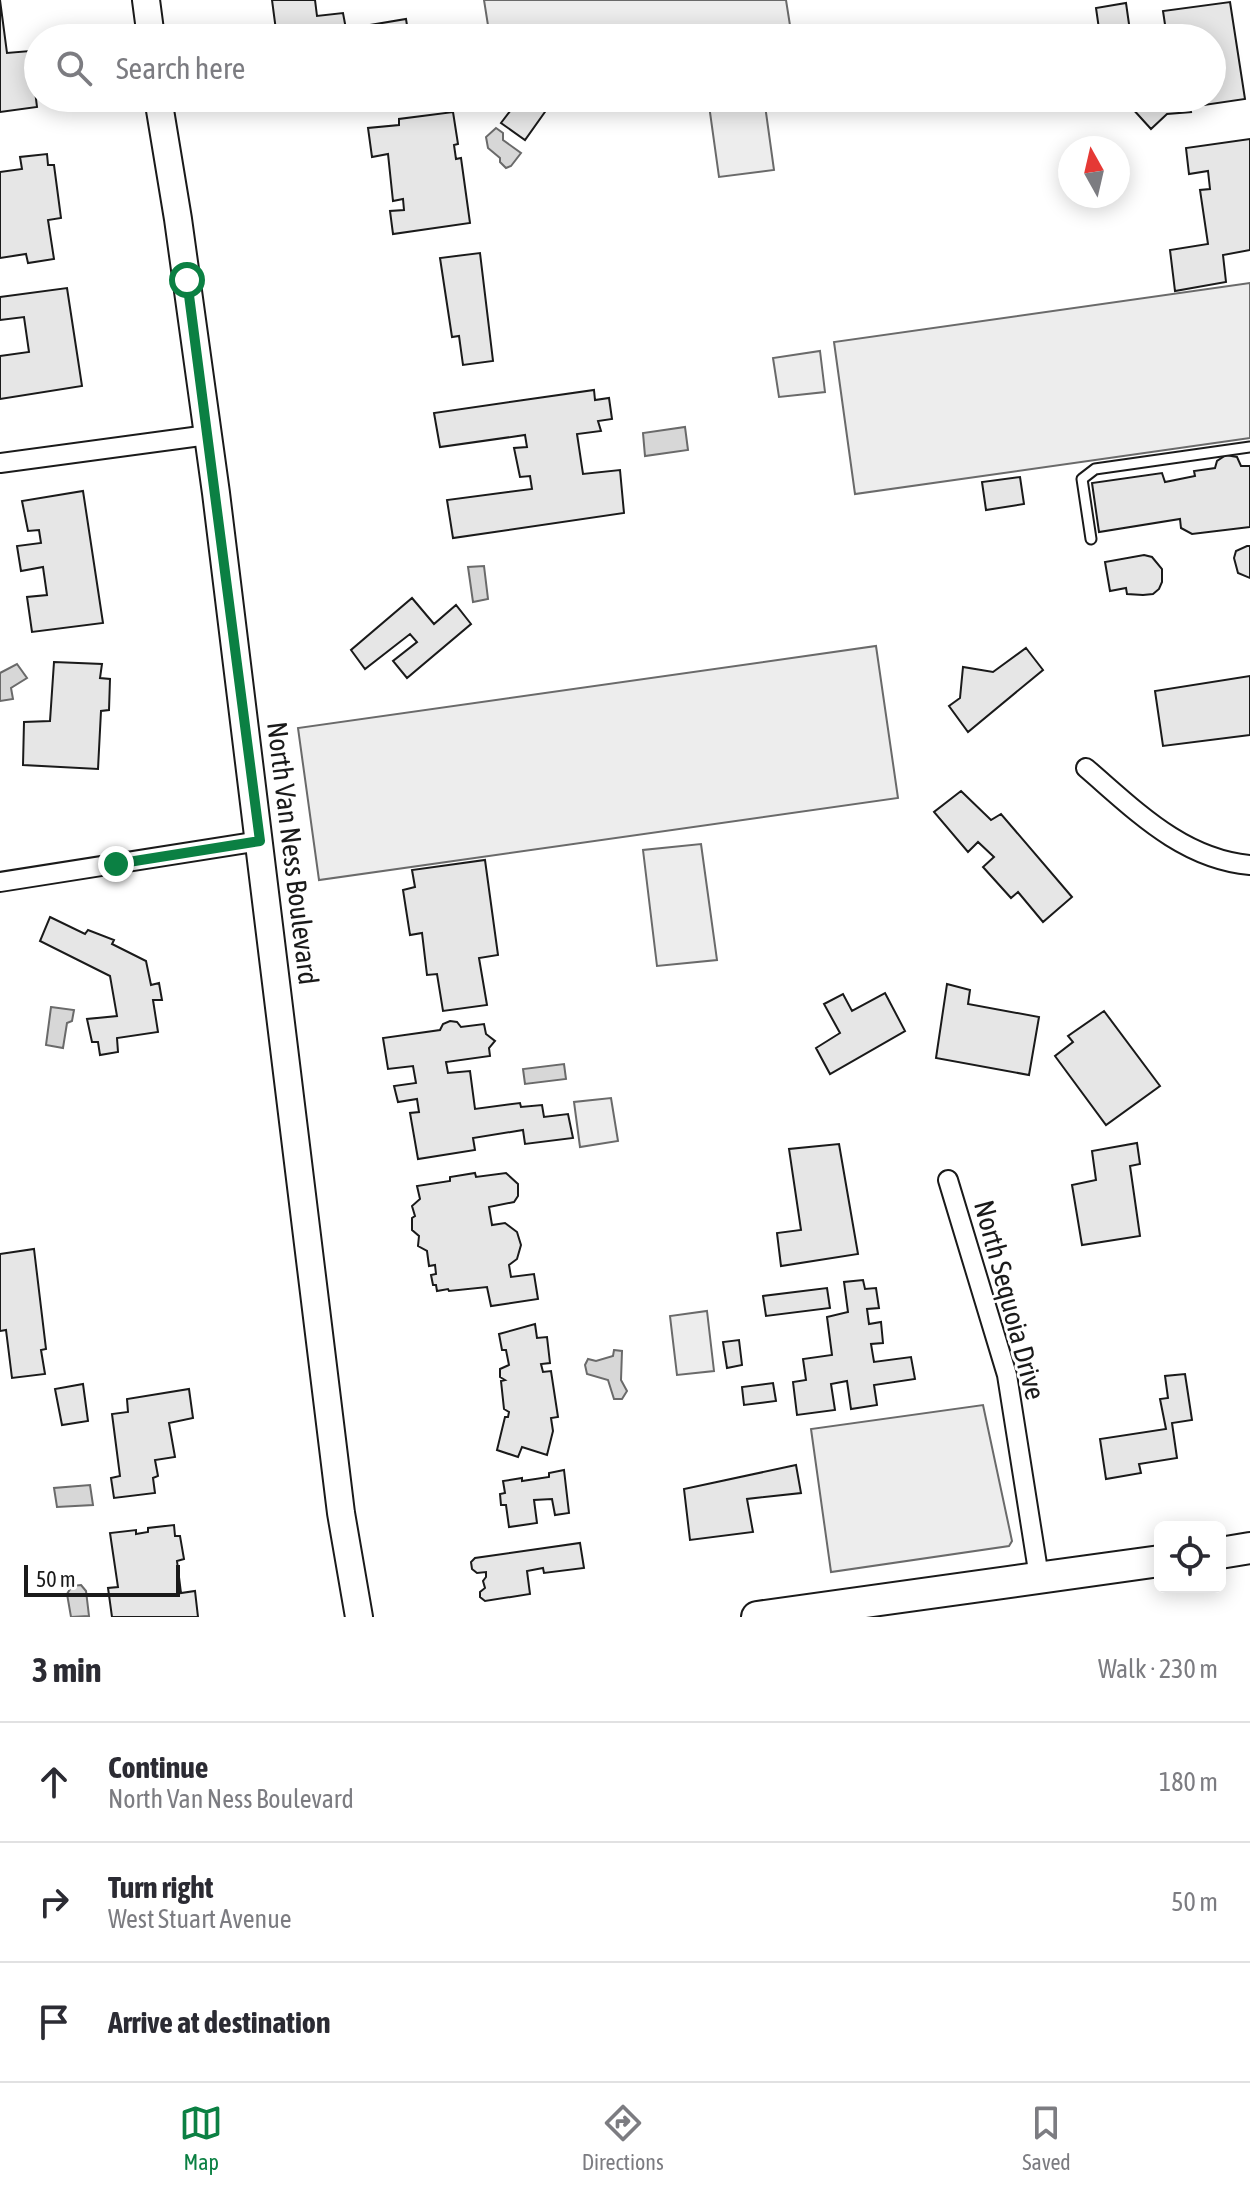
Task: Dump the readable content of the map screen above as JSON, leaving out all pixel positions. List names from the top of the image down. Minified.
{"streets":{"street":["North Van Ness Boulevard","North Sequoia Drive"]},"scale_bar":"50 m","north":"top","page":{"search":"Search here","scale":"50 m","heading":["3 min","Walk · 230 m"],"list":[["Continue","North Van Ness Boulevard","180 m"],["Turn right","West Stuart Avenue","50 m"],"Arrive at destination"],"nav":["Map","Directions","Saved"]}}
